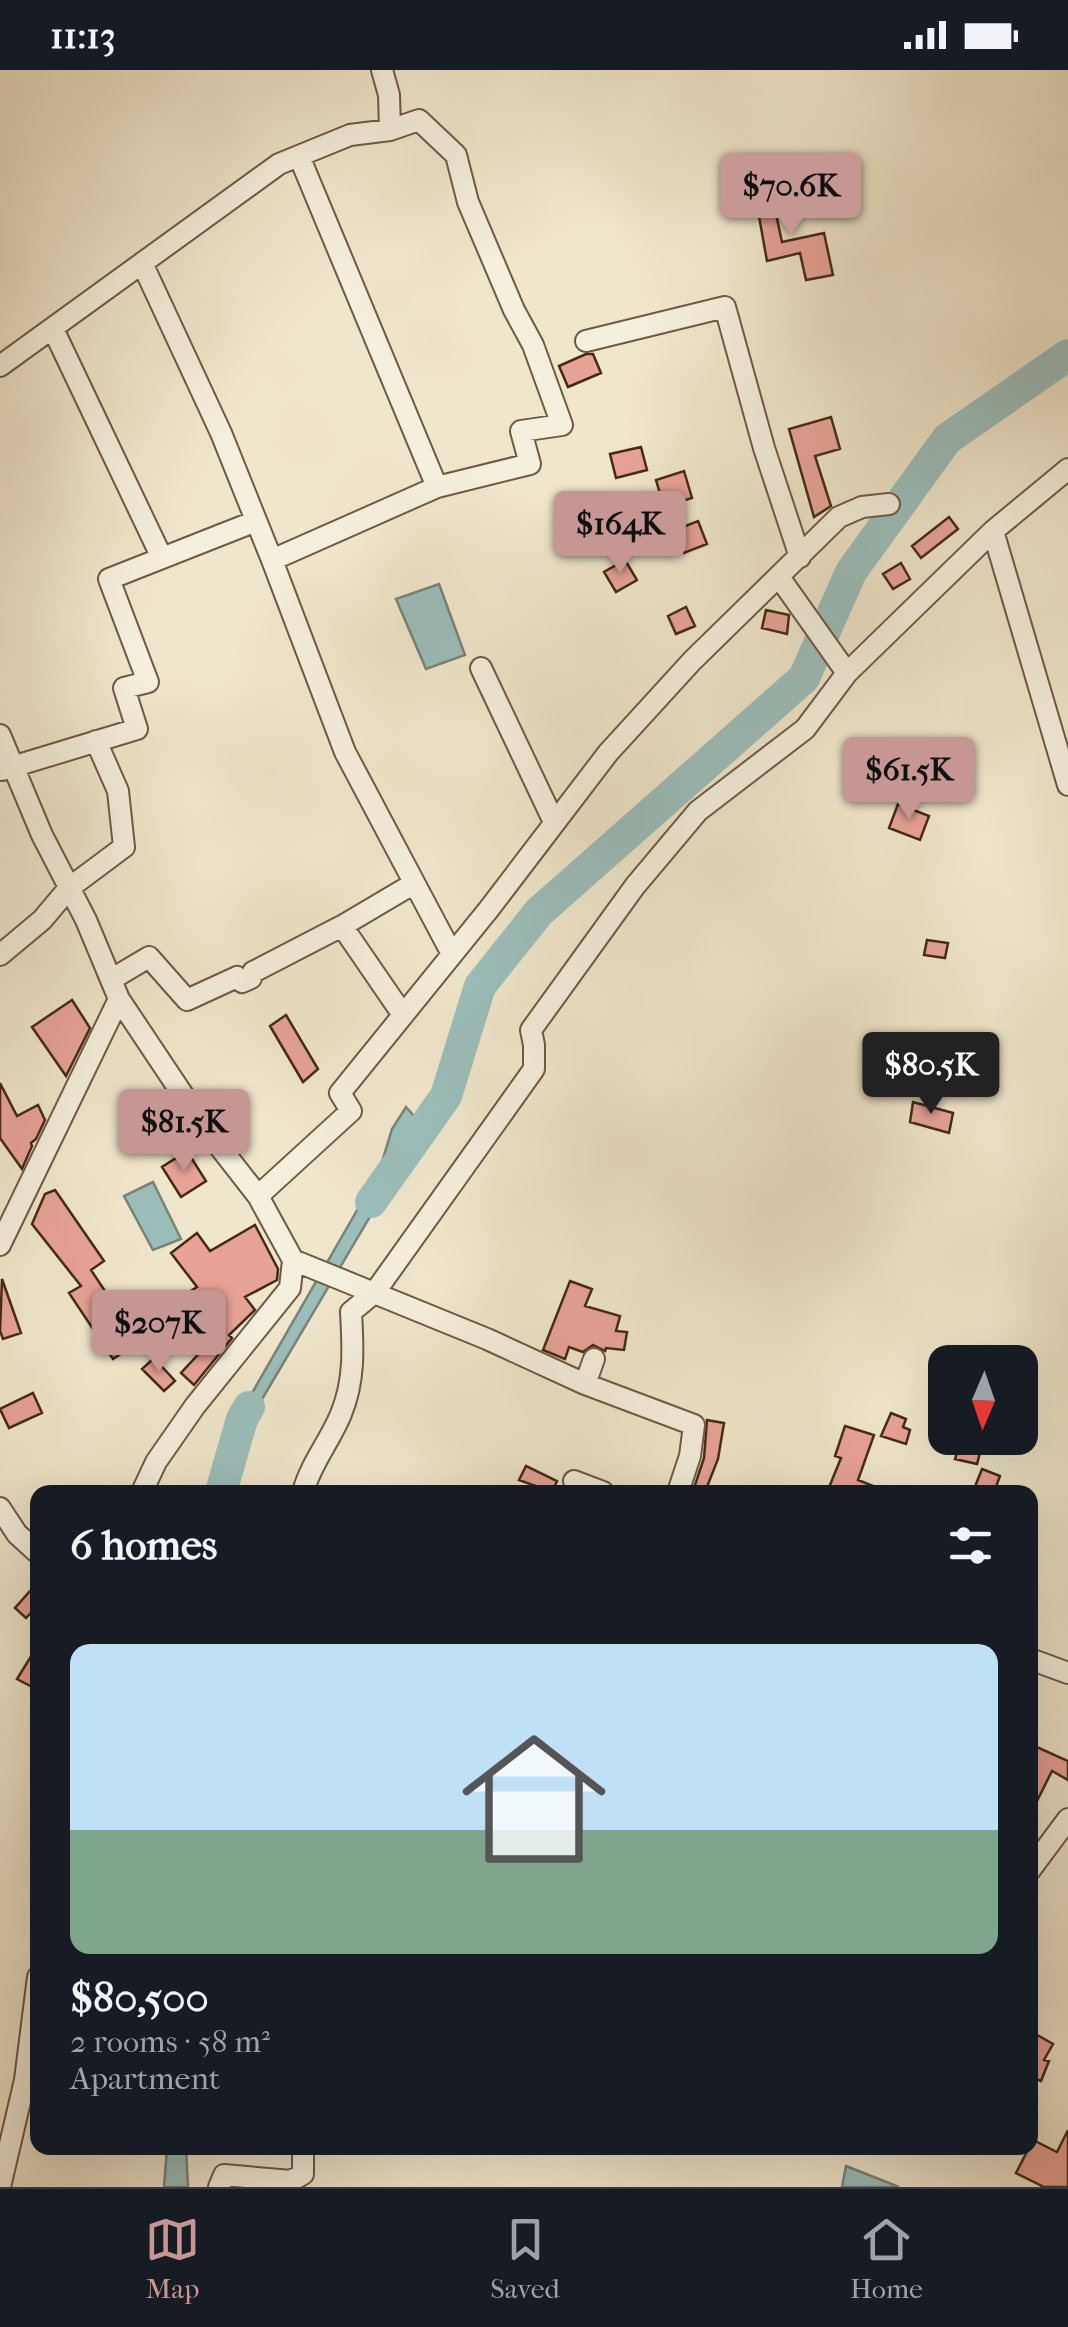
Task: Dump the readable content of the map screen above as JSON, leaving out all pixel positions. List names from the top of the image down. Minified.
{"north":"bottom","page":{"status":"11:13","price":["$70.6K","$164K","$61.5K","$80.5K","$81.5K","$207K"],"heading":"6 homes","list":[{"name":"$80,500","note":"2 rooms · 58 m² · Apartment"}],"tabs":["Map","Saved","Home"]}}
